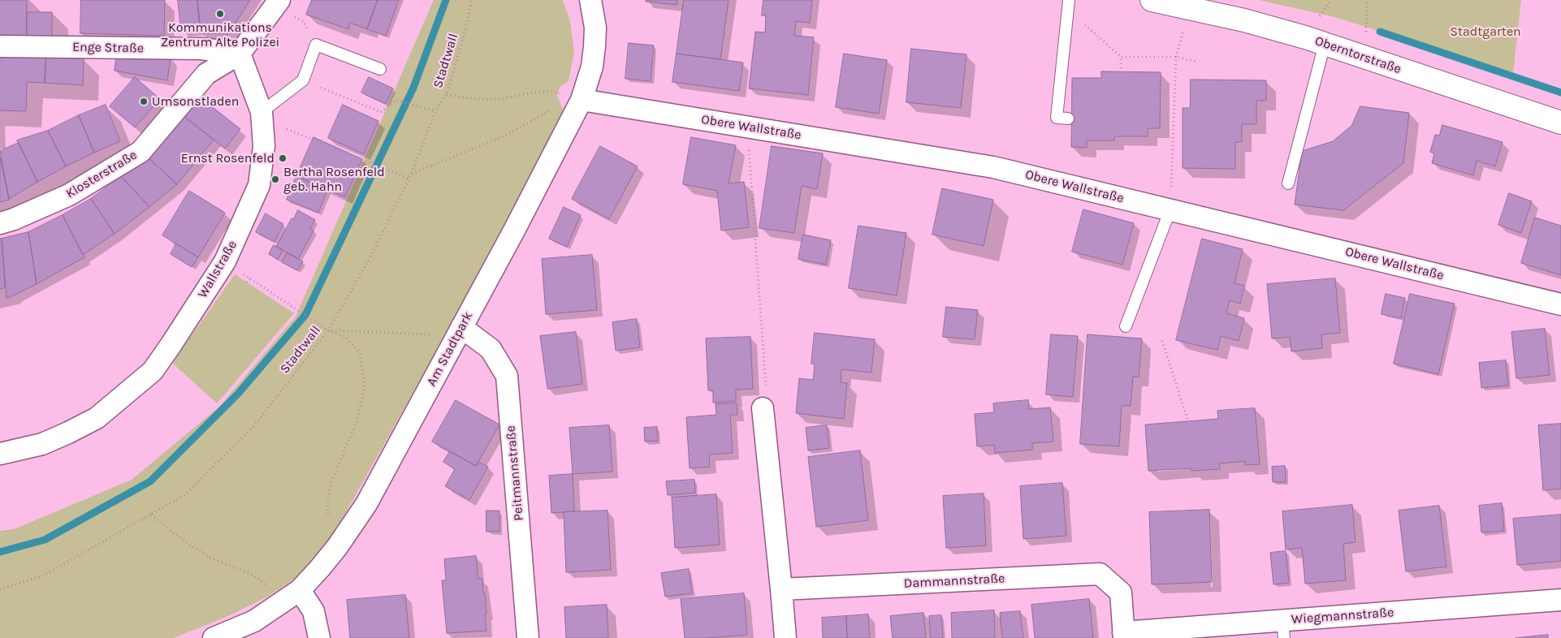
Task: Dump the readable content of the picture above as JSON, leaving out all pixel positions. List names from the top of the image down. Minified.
{"streets":{"main road":["Oberntorstraße"],"street":["Enge Straße","Obere Wallstraße","Klosterstraße","Wallstraße","Am Stadtpark","Peitmannstraße","Dammannstraße","Wiegmannstraße"],"path":["Stadtwall"]},"crossings":[["Enge Straße","Klosterstraße"],["Enge Straße","Wallstraße"],["Obere Wallstraße","Am Stadtpark"],["Klosterstraße","Wallstraße"],["Am Stadtpark","Peitmannstraße"],["Dammannstraße","Wiegmannstraße"]],"parks":["Stadtgarten"],"places":["Kommunikations Zentrum Alte Polizei","Umsonstladen","Ernst Rosenfeld","Bertha Rosenfeld geb. Hahn"]}
